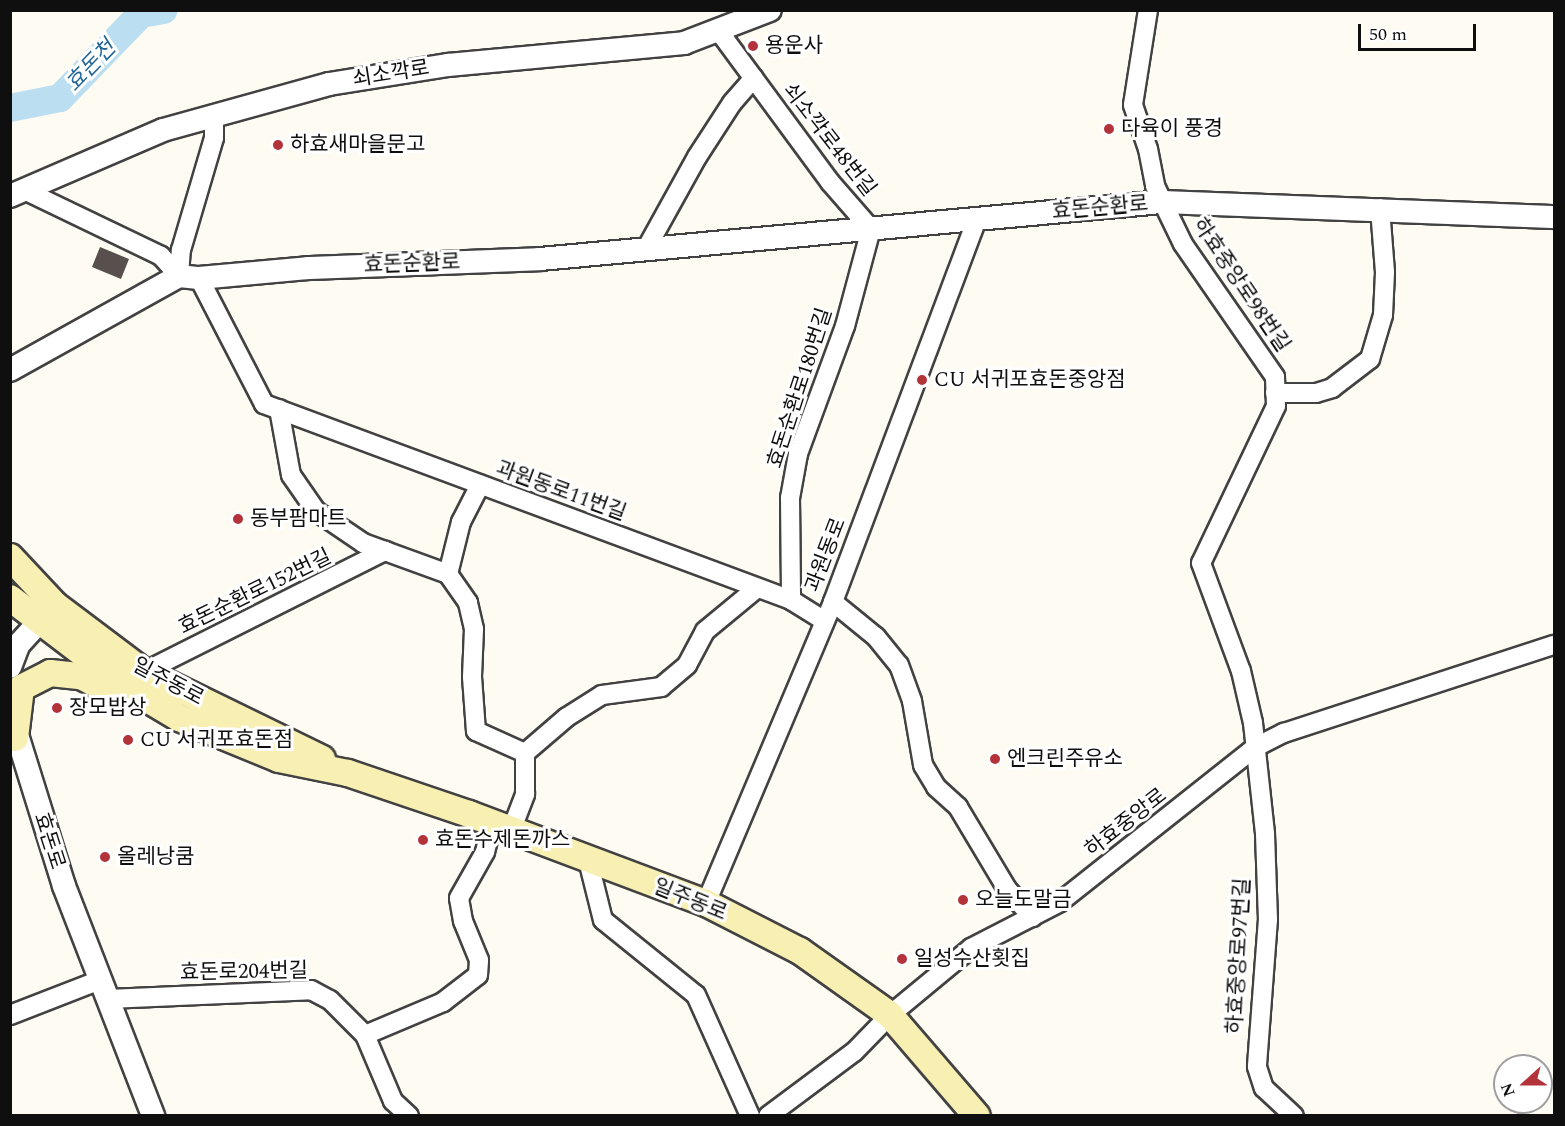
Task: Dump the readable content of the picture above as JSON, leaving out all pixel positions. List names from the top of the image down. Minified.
{"streets":{"main road":["일주동로"],"street":["쇠소깍로","쇠소깍로48번길","효돈순환로","하효중앙로98번길","효돈순환로180번길","과원동로11번길","과원동로","효돈순환로152번길","하효중앙로","효돈로","하효중앙로97번길","효돈로204번길"]},"crossings":[["쇠소깍로","쇠소깍로48번길"],["쇠소깍로","효돈순환로"],["쇠소깍로48번길","효돈순환로"],["쇠소깍로48번길","효돈순환로180번길"],["효돈순환로","하효중앙로98번길"],["효돈순환로","효돈순환로180번길"],["효돈순환로","과원동로"],["하효중앙로98번길","하효중앙로"],["하효중앙로98번길","하효중앙로97번길"],["효돈순환로180번길","과원동로11번길"],["과원동로11번길","과원동로"],["과원동로11번길","효돈순환로152번길"],["과원동로","일주동로"],["효돈순환로152번길","일주동로"],["일주동로","하효중앙로"],["하효중앙로","하효중앙로97번길"],["효돈로","효돈로204번길"]],"water":["효돈천"],"places":["용운사","다육이 풍경","하효새마을문고","CU 서귀포효돈중앙점","동부팜마트","장모밥상","CU 서귀포효돈점","엔크린주유소","효돈수제돈까스","올레낭쿰","오늘도말금","일성수산횟집"],"scale_bar":"50 m","north":"left"}
